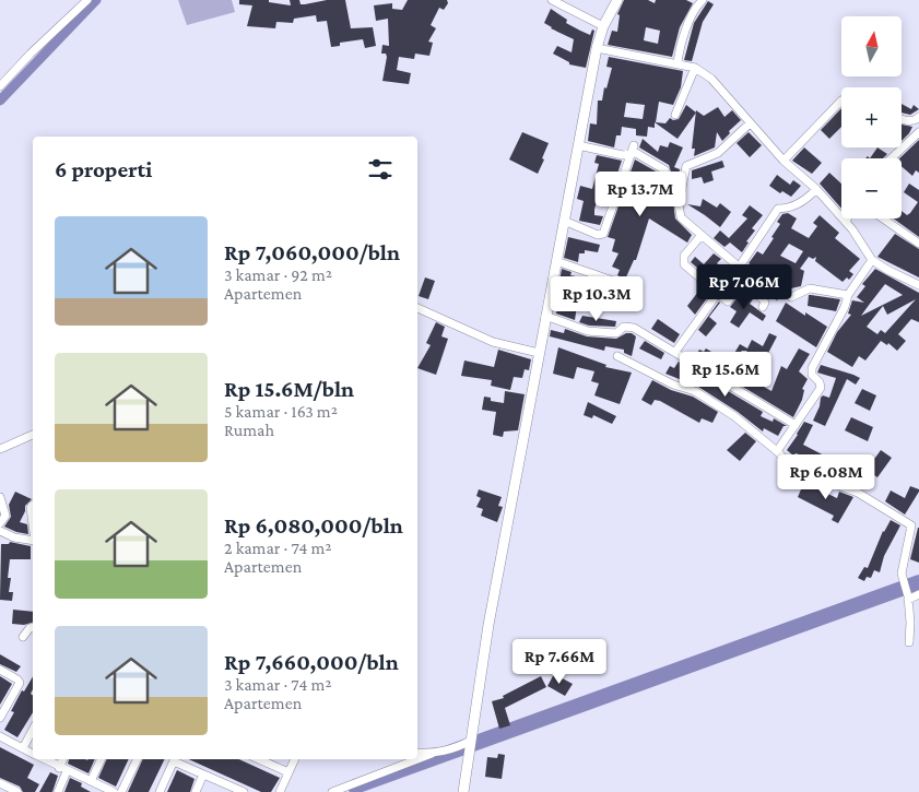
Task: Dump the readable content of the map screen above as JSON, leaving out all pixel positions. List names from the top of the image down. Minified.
{"north":"top","page":{"map_buttons":["+","−"],"heading":"6 properti","price":["Rp 13.7M","Rp 7.06M","Rp 10.3M","Rp 15.6M","Rp 6.08M","Rp 7.66M"],"list":[{"name":"Rp 7,060,000/bln","note":"3 kamar · 92 m² · Apartemen"},{"name":"Rp 15.6M/bln","note":"5 kamar · 163 m² · Rumah"},{"name":"Rp 6,080,000/bln","note":"2 kamar · 74 m² · Apartemen"},{"name":"Rp 7,660,000/bln","note":"3 kamar · 74 m² · Apartemen"}]}}
